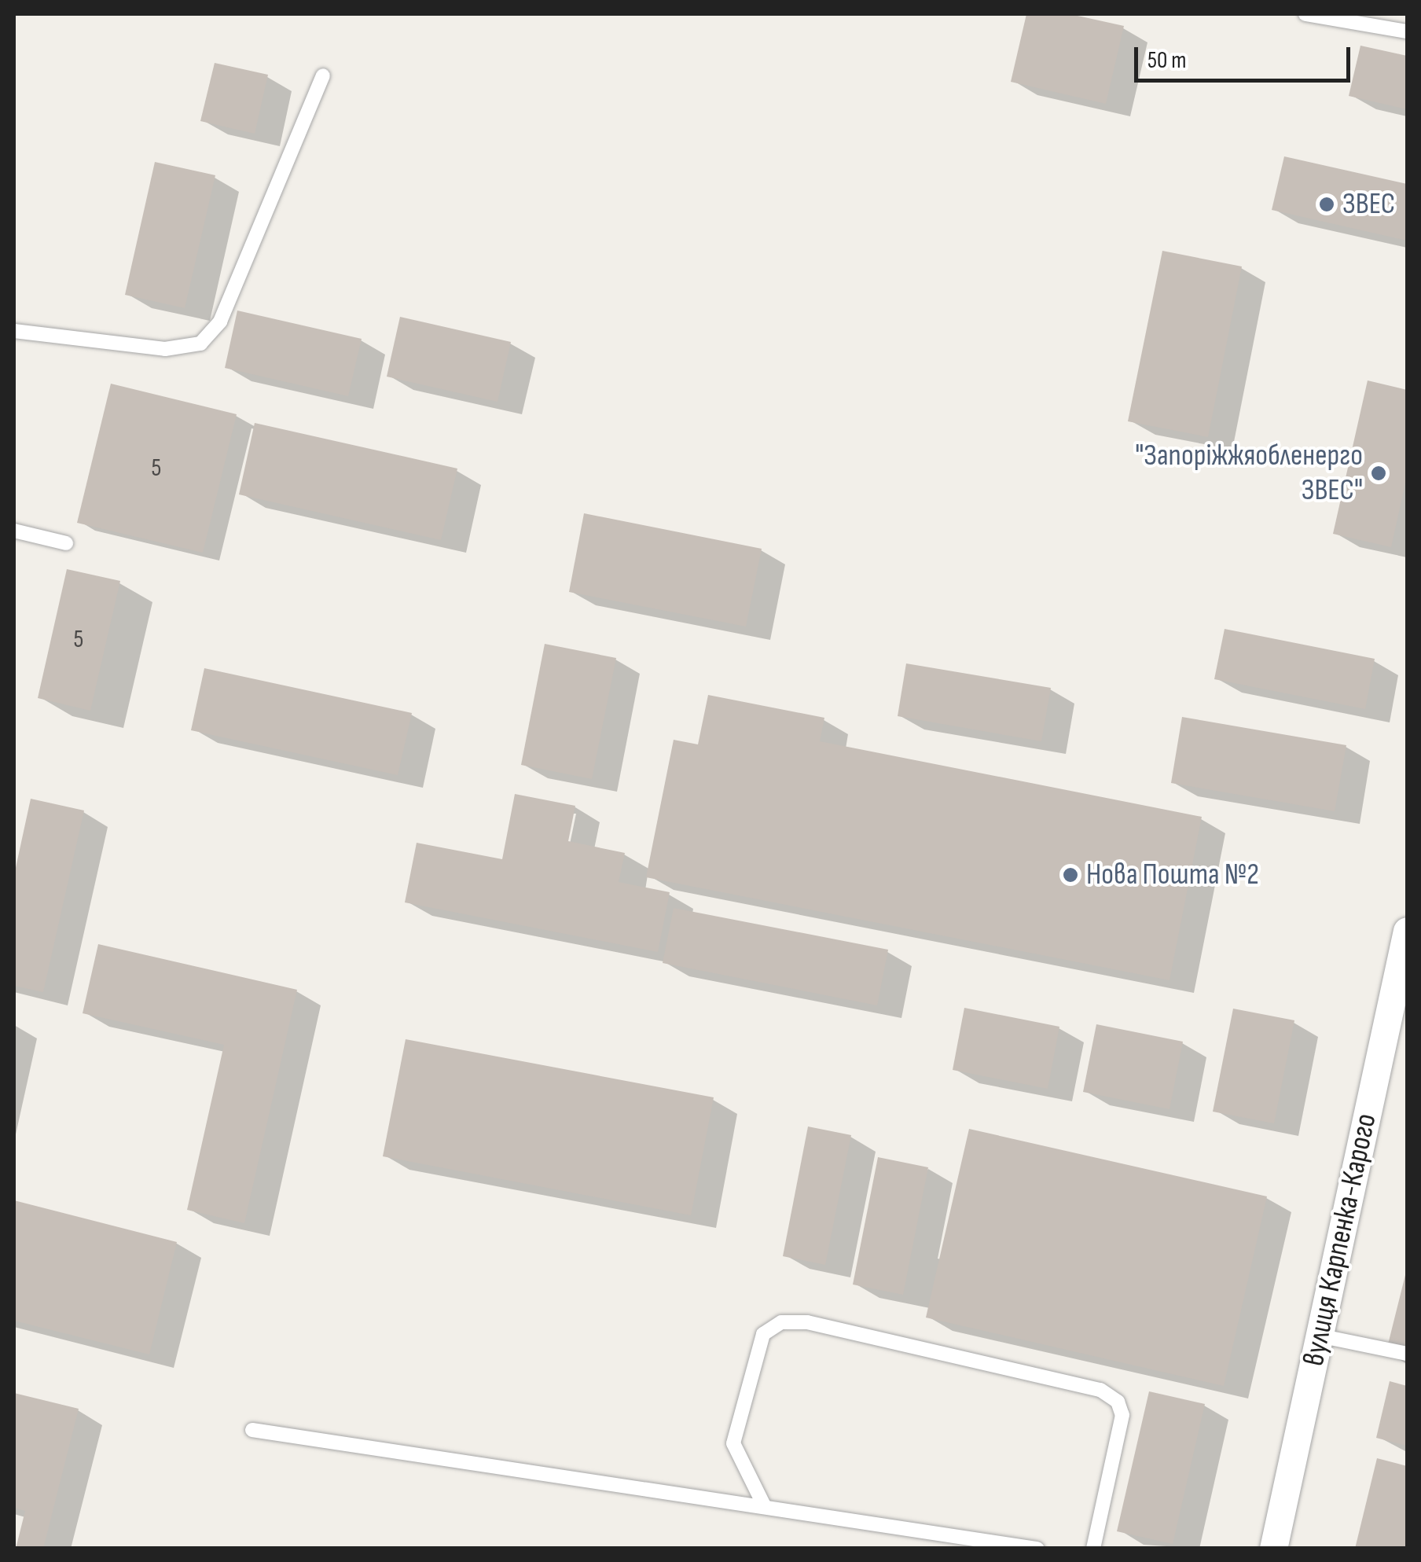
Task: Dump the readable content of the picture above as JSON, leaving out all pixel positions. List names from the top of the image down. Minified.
{"streets":{"street":["вулиця Карпенка-Карого"]},"places":["ЗВЕС","\"Запоріжжяобленерго ЗВЕС\"","Нова Пошта №2"],"house_numbers":["5","5"],"scale_bar":"50 m"}
